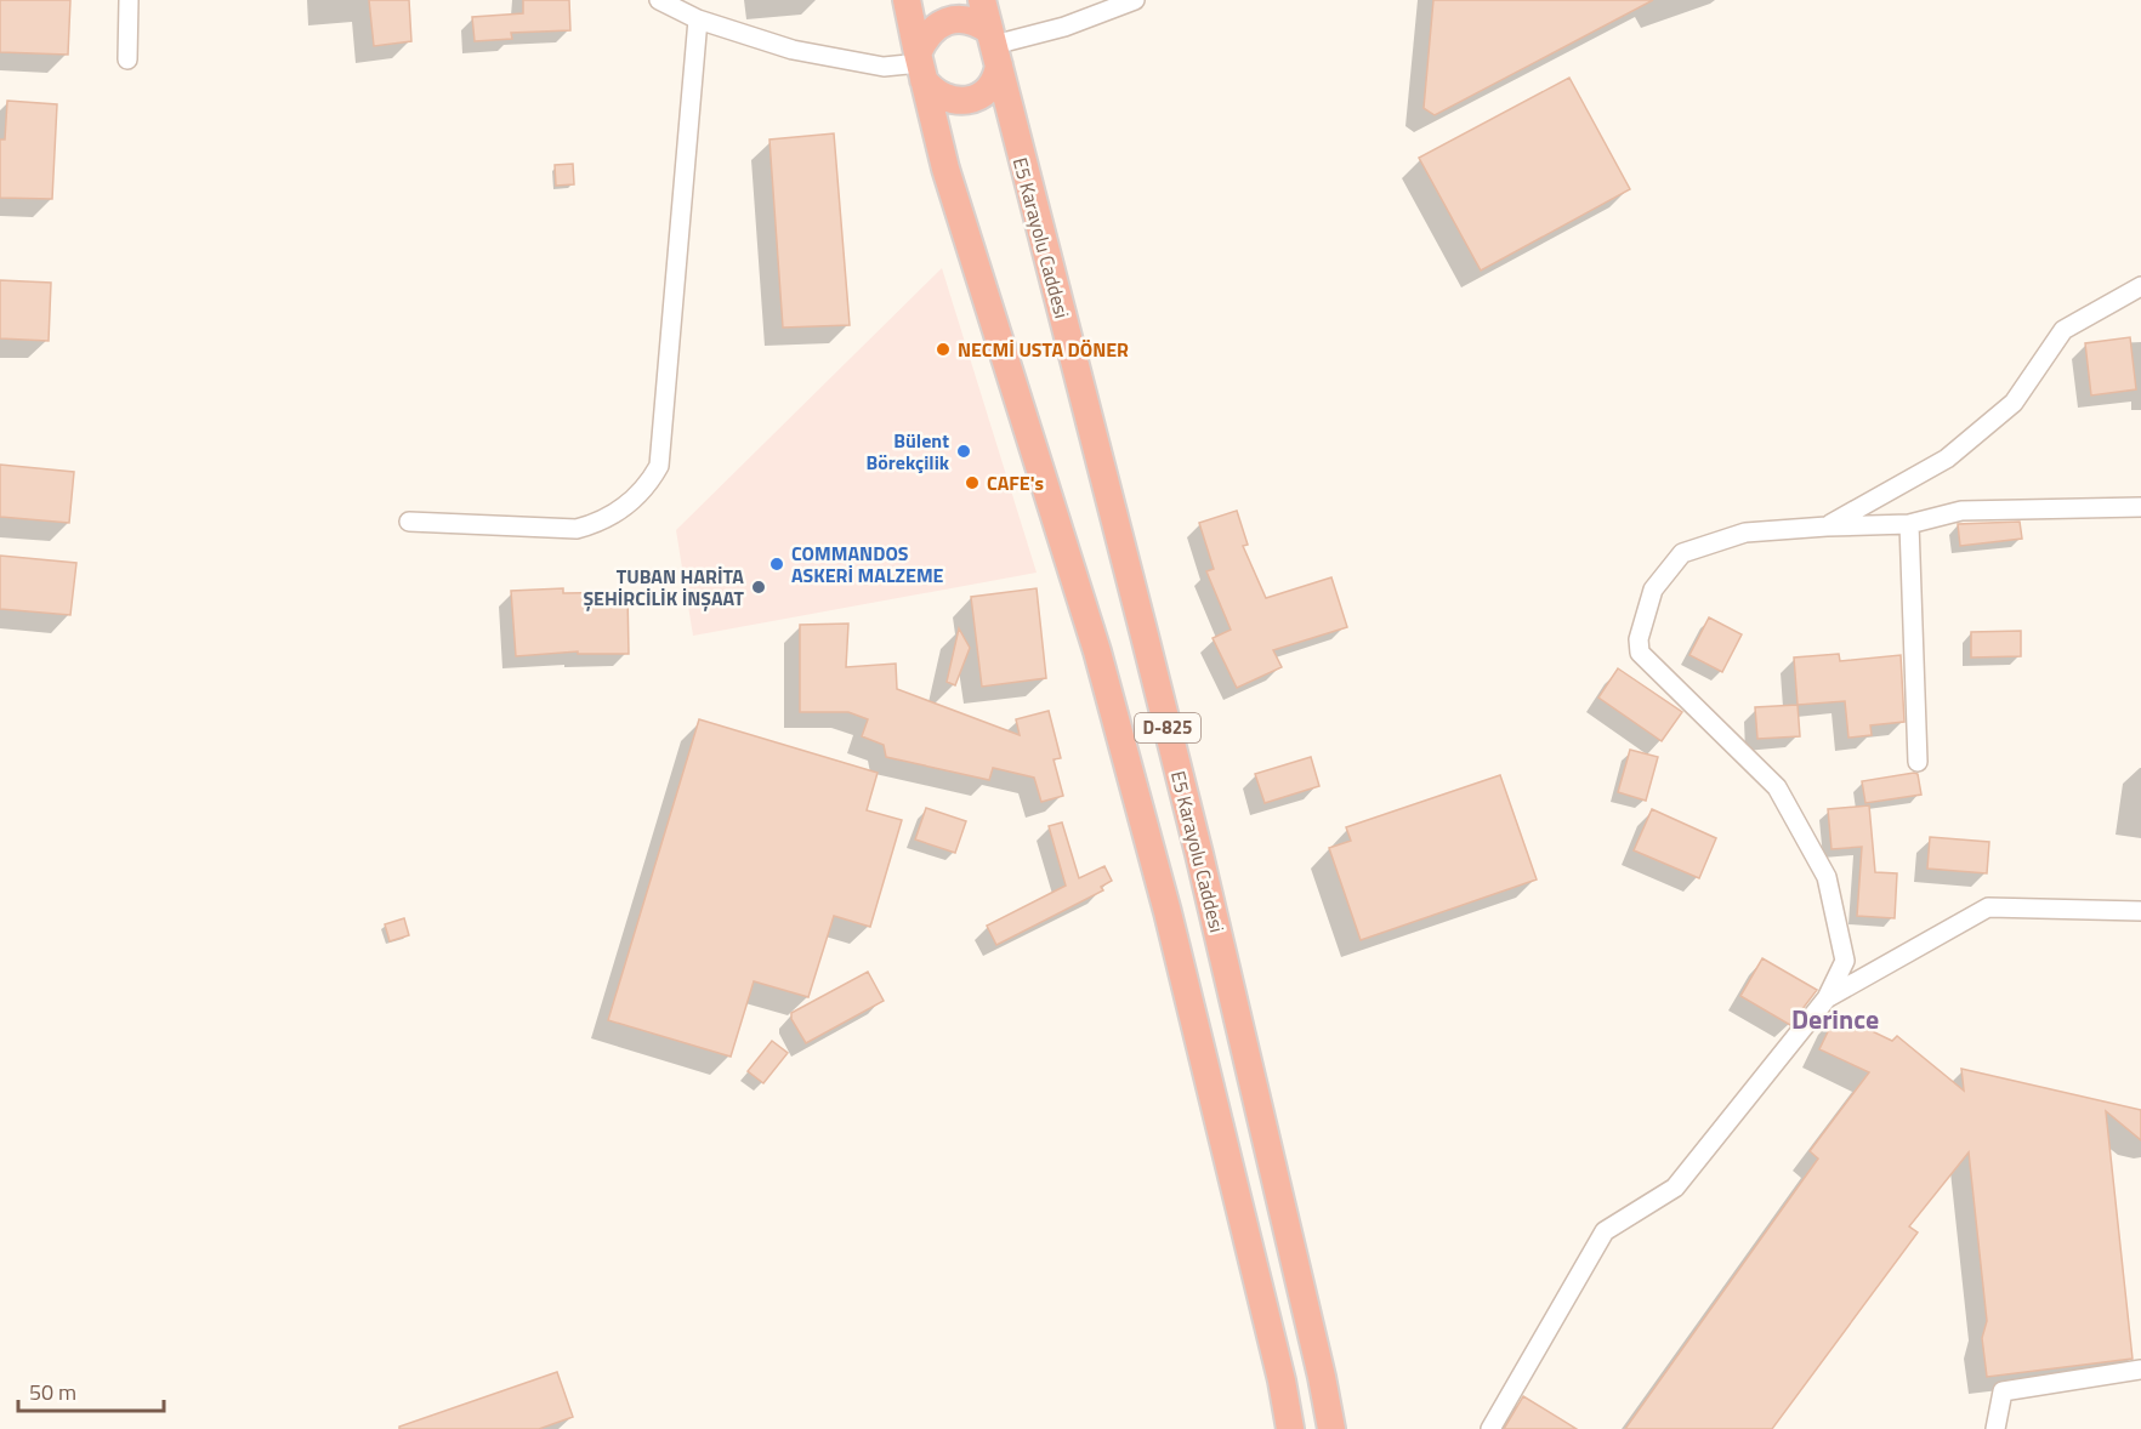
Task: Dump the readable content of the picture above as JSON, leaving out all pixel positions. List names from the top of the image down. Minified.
{"streets":{"highway":["E5 Karayolu Caddesi","D-825"]},"crossings":[["E5 Karayolu Caddesi","D-825"]],"districts":["Derince"],"places":["NECMİ USTA DÖNER","Bülent Börekçilik","CAFE's","COMMANDOS ASKERİ MALZEME","TUBAN HARİTA ŞEHİRCİLİK İNŞAAT"],"scale_bar":"50 m"}
